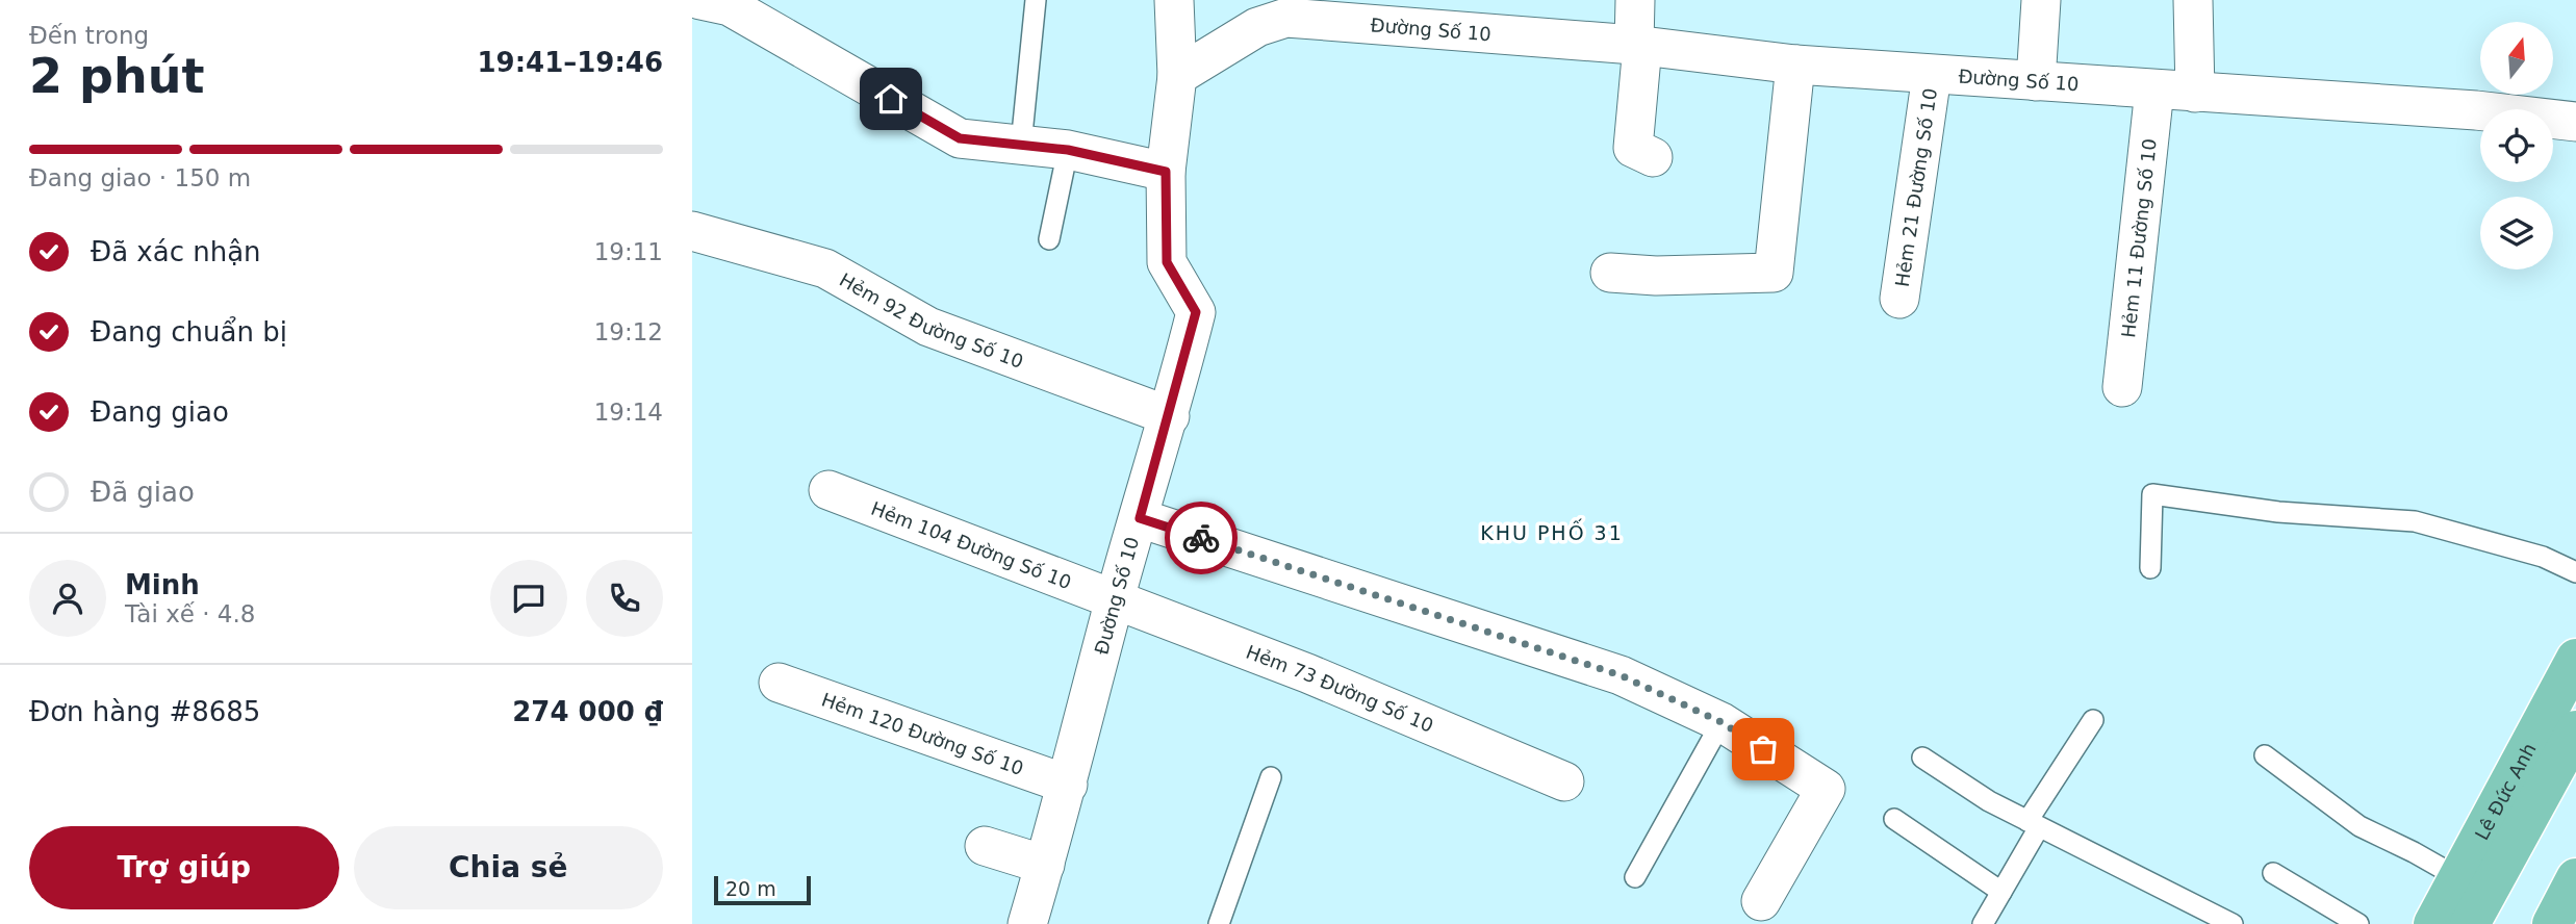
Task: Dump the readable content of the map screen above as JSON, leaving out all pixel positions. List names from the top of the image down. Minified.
{"streets":{"highway":["Lê Đức Anh"],"street":["Đường Số 10","Hẻm 21 Đường Số 10","Hẻm 11 Đường Số 10","Hẻm 92 Đường Số 10","Hẻm 104 Đường Số 10","Hẻm 73 Đường Số 10","Hẻm 120 Đường Số 10"]},"crossings":[["Đường Số 10","Hẻm 21 Đường Số 10"],["Đường Số 10","Hẻm 11 Đường Số 10"],["Đường Số 10","Hẻm 92 Đường Số 10"],["Đường Số 10","Hẻm 104 Đường Số 10"],["Đường Số 10","Hẻm 73 Đường Số 10"],["Đường Số 10","Hẻm 120 Đường Số 10"],["Hẻm 104 Đường Số 10","Hẻm 73 Đường Số 10"]],"districts":["KHU PHỐ 31"],"scale_bar":"20 m","north":"top","page":{"heading":["2 phút","Đến trong","19:41–19:46"],"panel":["Minh","Tài xế · 4.8","Đơn hàng #8685","274 000 ₫"],"bar":"Đang giao · 150 m","list":[["Đã xác nhận","19:11"],["Đang chuẩn bị","19:12"],["Đang giao","19:14"],"Đã giao"],"buttons":["Trợ giúp","Chia sẻ"],"scale":"20 m"}}
